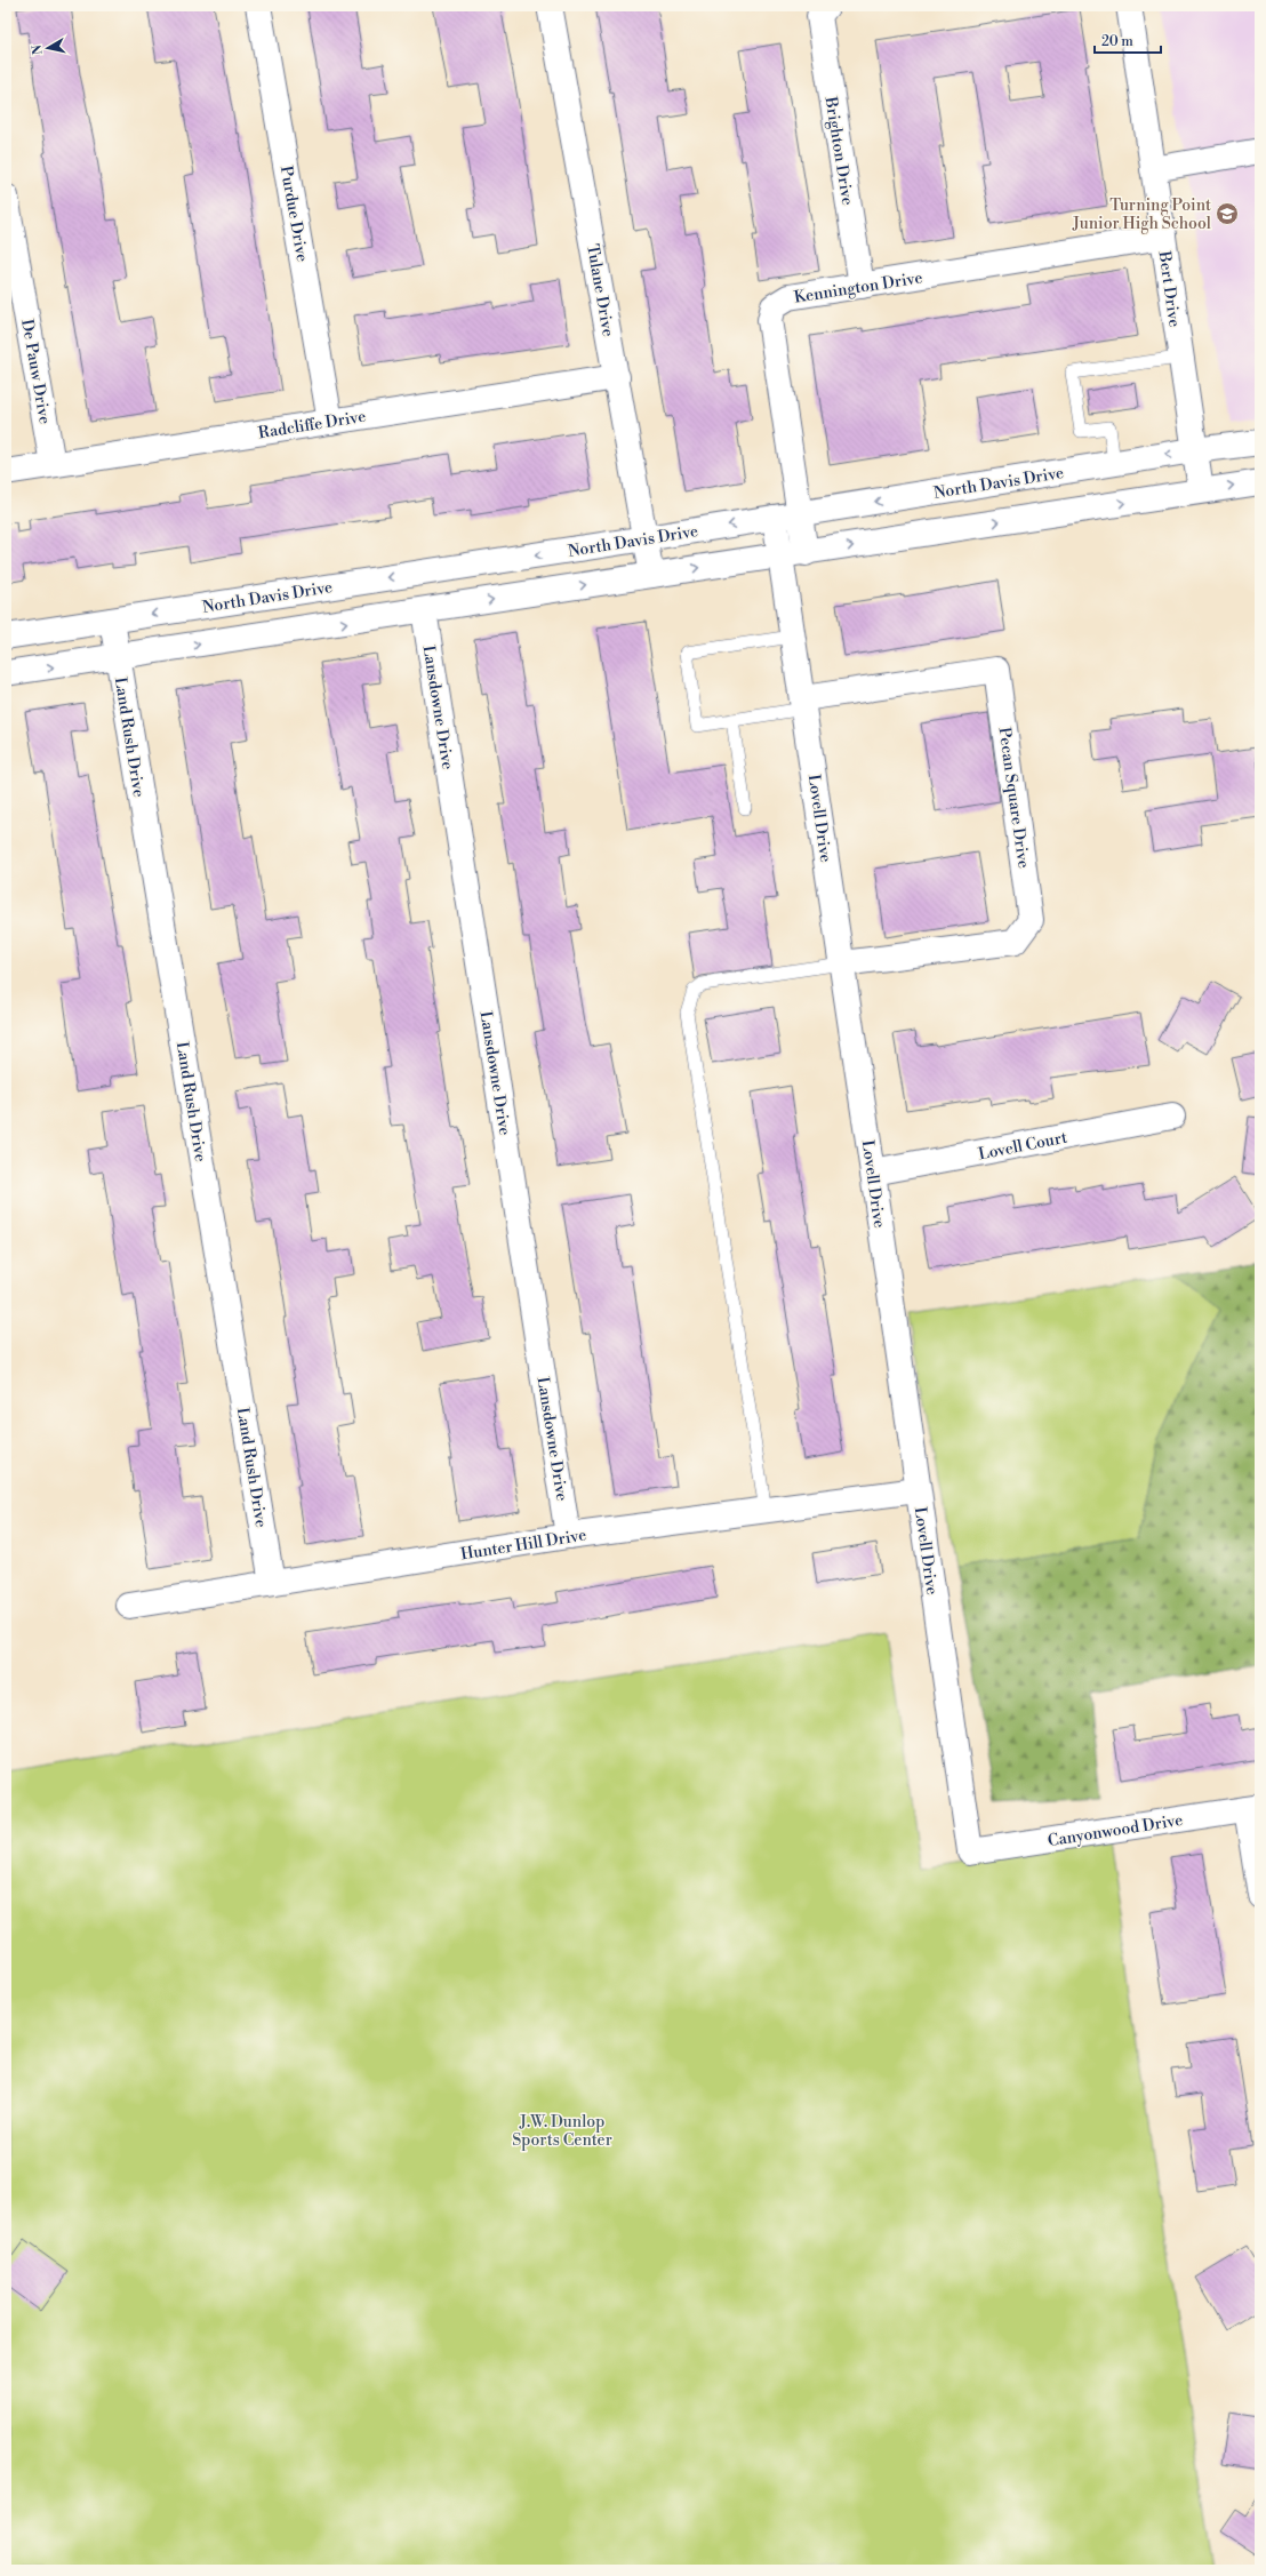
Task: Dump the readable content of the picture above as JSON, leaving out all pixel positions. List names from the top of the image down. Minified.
{"streets":{"street":["Brighton Drive","Purdue Drive","Kennington Drive","Bert Drive","Tulane Drive","De Pauw Drive","Radcliffe Drive","North Davis Drive","Lansdowne Drive","Land Rush Drive","Pecan Square Drive","Lovell Drive","Lovell Court","Hunter Hill Drive","Canyonwood Drive"]},"crossings":[["Brighton Drive","Kennington Drive"],["Purdue Drive","Radcliffe Drive"],["Kennington Drive","Bert Drive"],["Kennington Drive","North Davis Drive"],["Bert Drive","North Davis Drive"],["Tulane Drive","Radcliffe Drive"],["Tulane Drive","North Davis Drive"],["De Pauw Drive","Radcliffe Drive"],["North Davis Drive","Land Rush Drive"],["North Davis Drive","Lovell Drive"],["Lansdowne Drive","Hunter Hill Drive"],["Land Rush Drive","Hunter Hill Drive"],["Pecan Square Drive","Lovell Drive"],["Lovell Drive","Lovell Court"],["Lovell Drive","Hunter Hill Drive"],["Lovell Drive","Canyonwood Drive"]],"parks":["J.W. Dunlop Sports Center"],"places":{"school or university":["Turning Point Junior High School"]},"scale_bar":"20 m","north":"left"}
